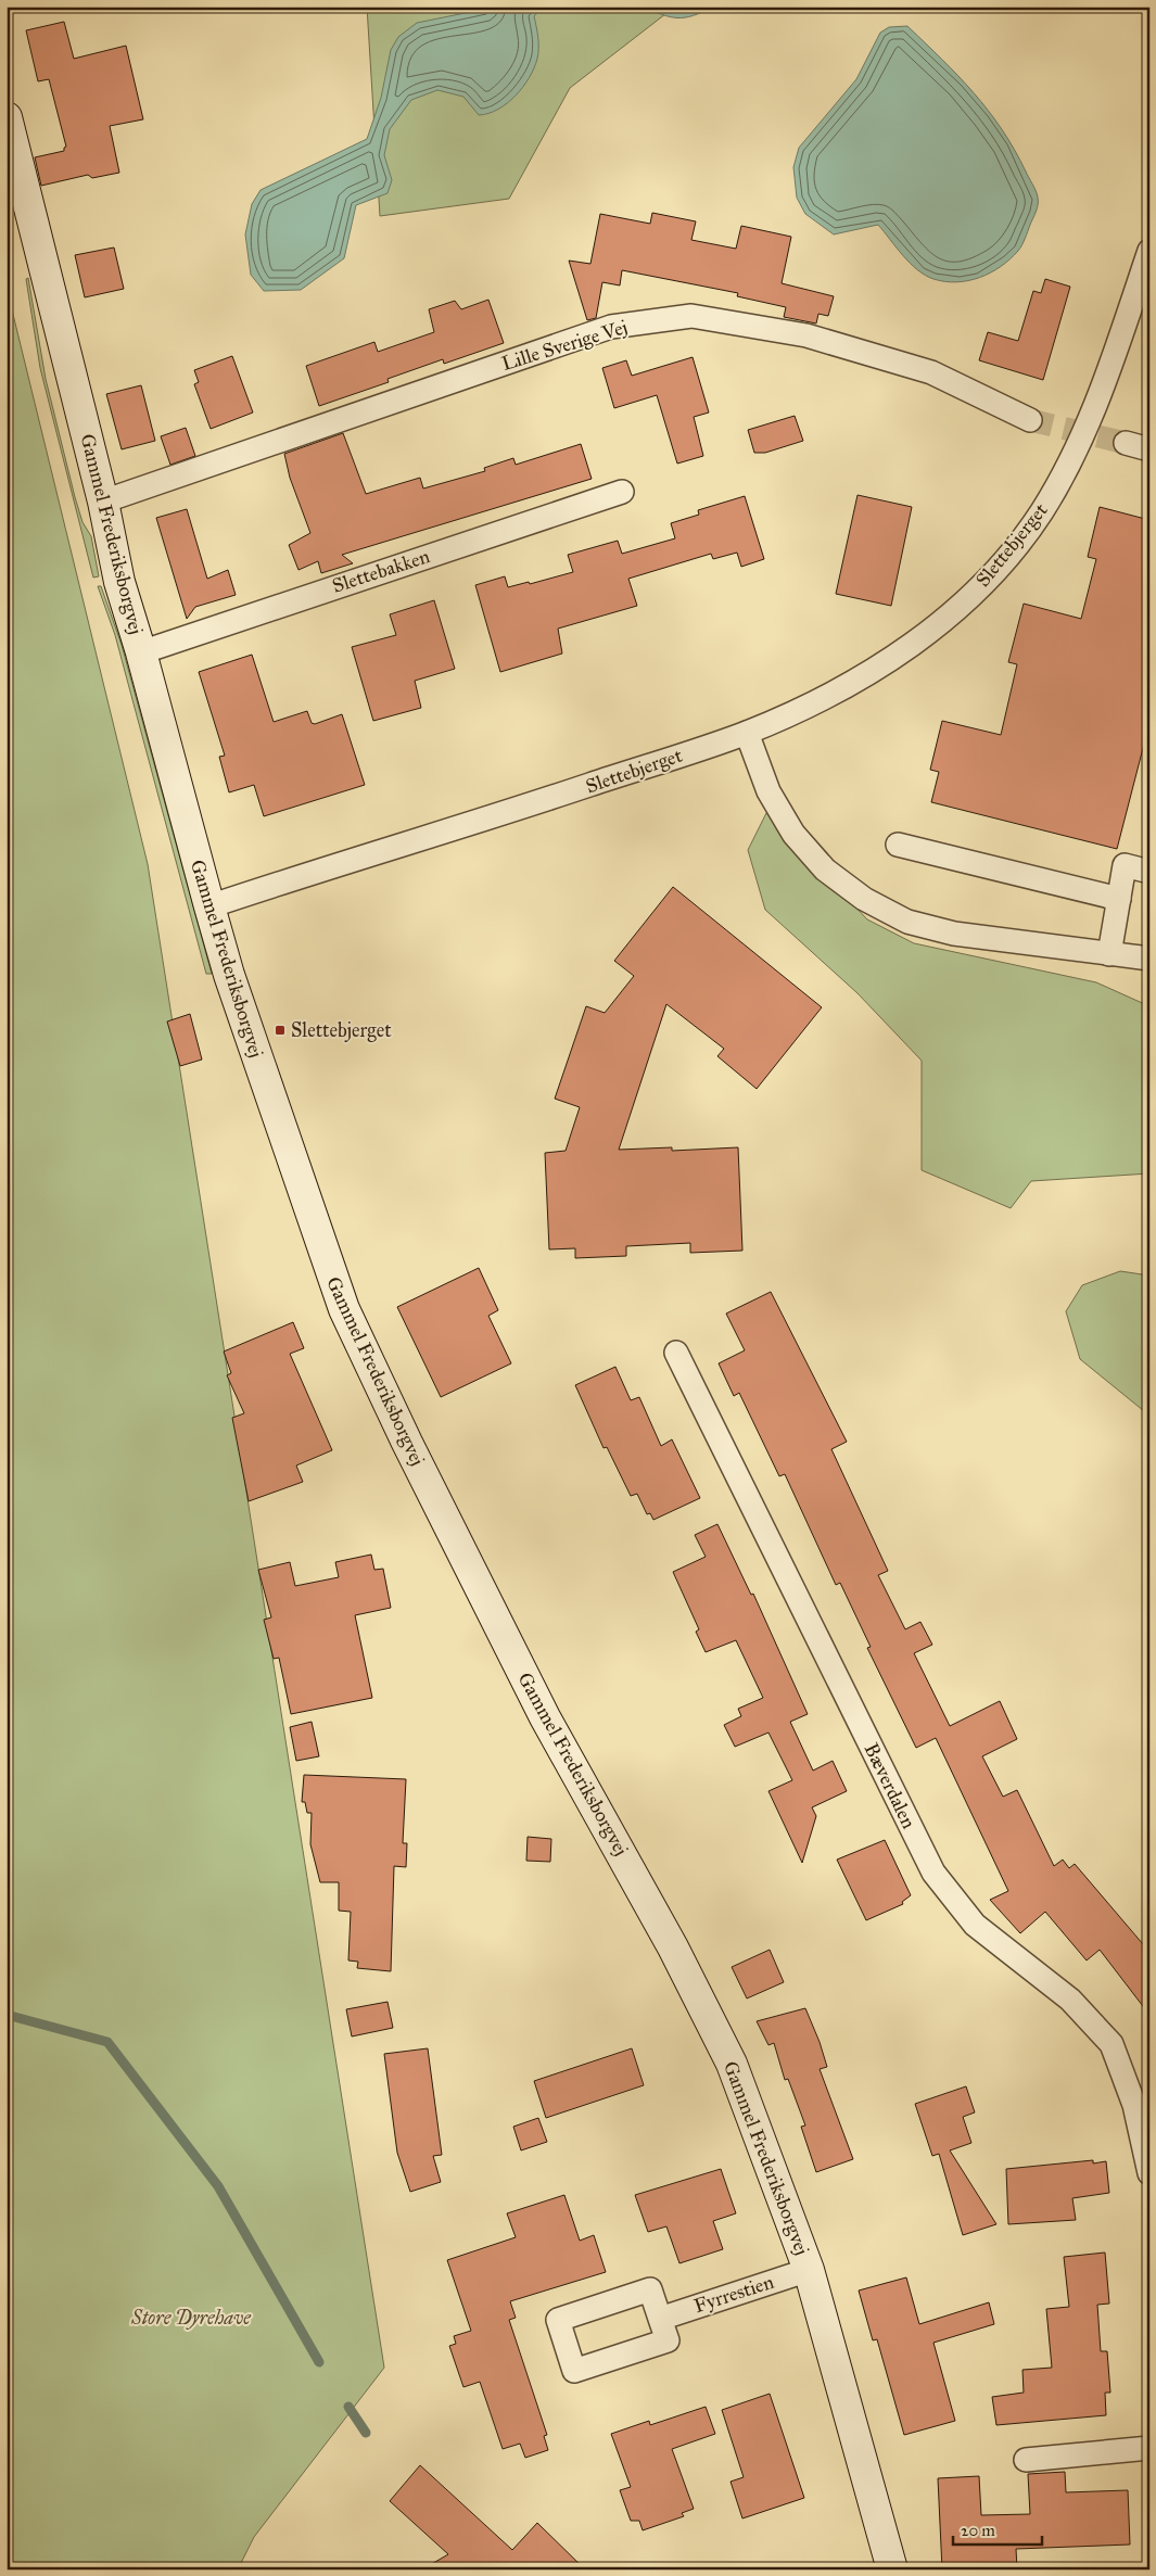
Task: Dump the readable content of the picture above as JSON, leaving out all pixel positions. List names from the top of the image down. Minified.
{"streets":{"street":["Lille Sverige Vej","Gammel Frederiksborgvej","Slettebjerget","Slettebakken","Bæverdalen","Fyrrestien"]},"crossings":[["Lille Sverige Vej","Gammel Frederiksborgvej"],["Gammel Frederiksborgvej","Slettebjerget"],["Gammel Frederiksborgvej","Slettebakken"],["Gammel Frederiksborgvej","Fyrrestien"]],"parks":["Store Dyrehave"],"places":{"transit":["Slettebjerget"]},"scale_bar":"20 m"}
